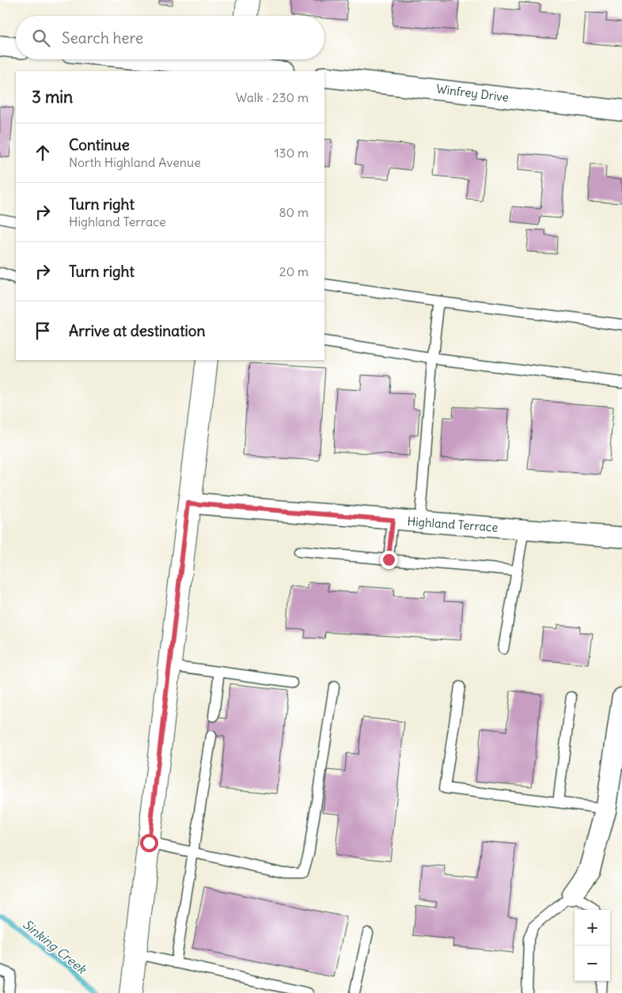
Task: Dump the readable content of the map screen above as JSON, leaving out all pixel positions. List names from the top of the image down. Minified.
{"streets":{"street":["Winfrey Drive","Highland Terrace"]},"water":["Sinking Creek"],"page":{"search":"Search here","heading":["3 min","Walk · 230 m"],"list":[["Continue","North Highland Avenue","130 m"],["Turn right","Highland Terrace","80 m"],["Turn right","20 m"],"Arrive at destination"],"map_buttons":["+","−"]}}
